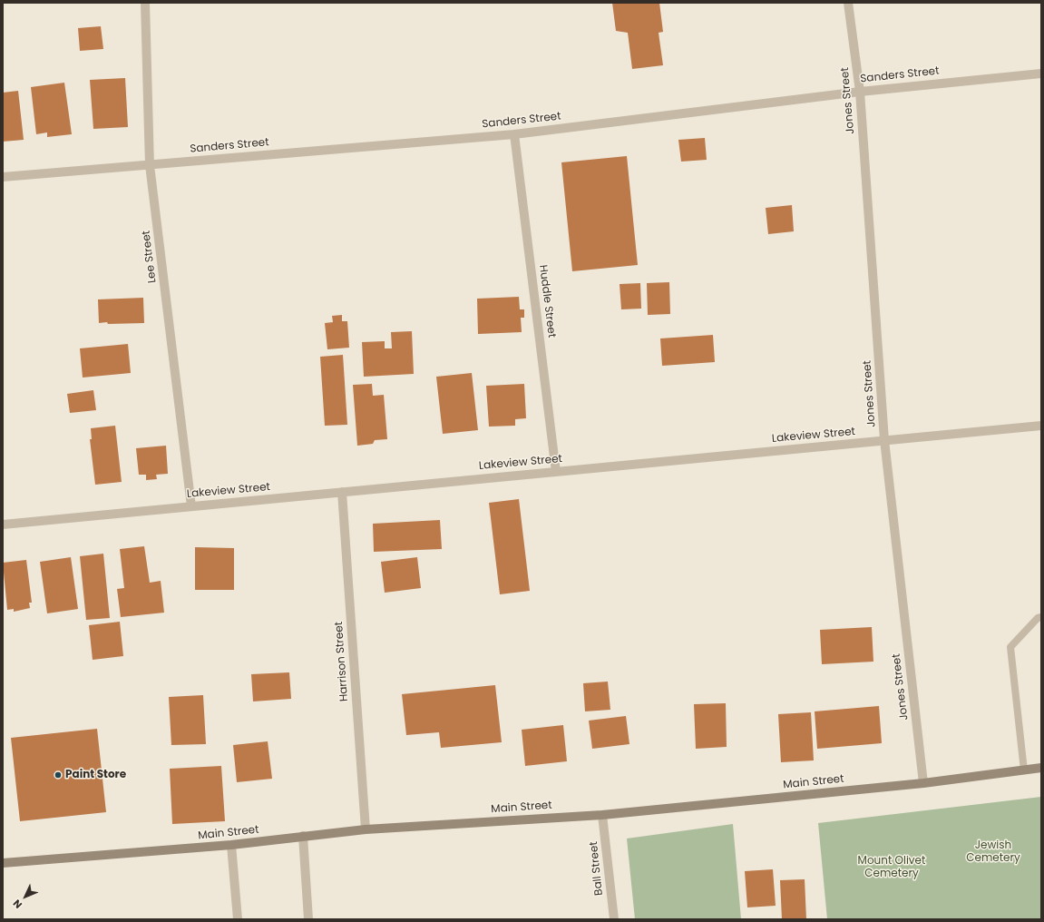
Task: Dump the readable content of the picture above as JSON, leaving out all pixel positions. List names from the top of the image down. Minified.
{"streets":{"main road":["Main Street"],"street":["Sanders Street","Jones Street","Lee Street","Huddle Street","Lakeview Street","Harrison Street","Ball Street"]},"crossings":[["Sanders Street","Jones Street"],["Sanders Street","Lee Street"],["Sanders Street","Huddle Street"],["Jones Street","Lakeview Street"],["Jones Street","Main Street"],["Lee Street","Lakeview Street"],["Huddle Street","Lakeview Street"],["Lakeview Street","Harrison Street"],["Harrison Street","Main Street"],["Main Street","Ball Street"]],"parks":["Jewish Cemetery","Mount Olivet Cemetery"],"places":["Paint Store"],"north":"bottom left"}
